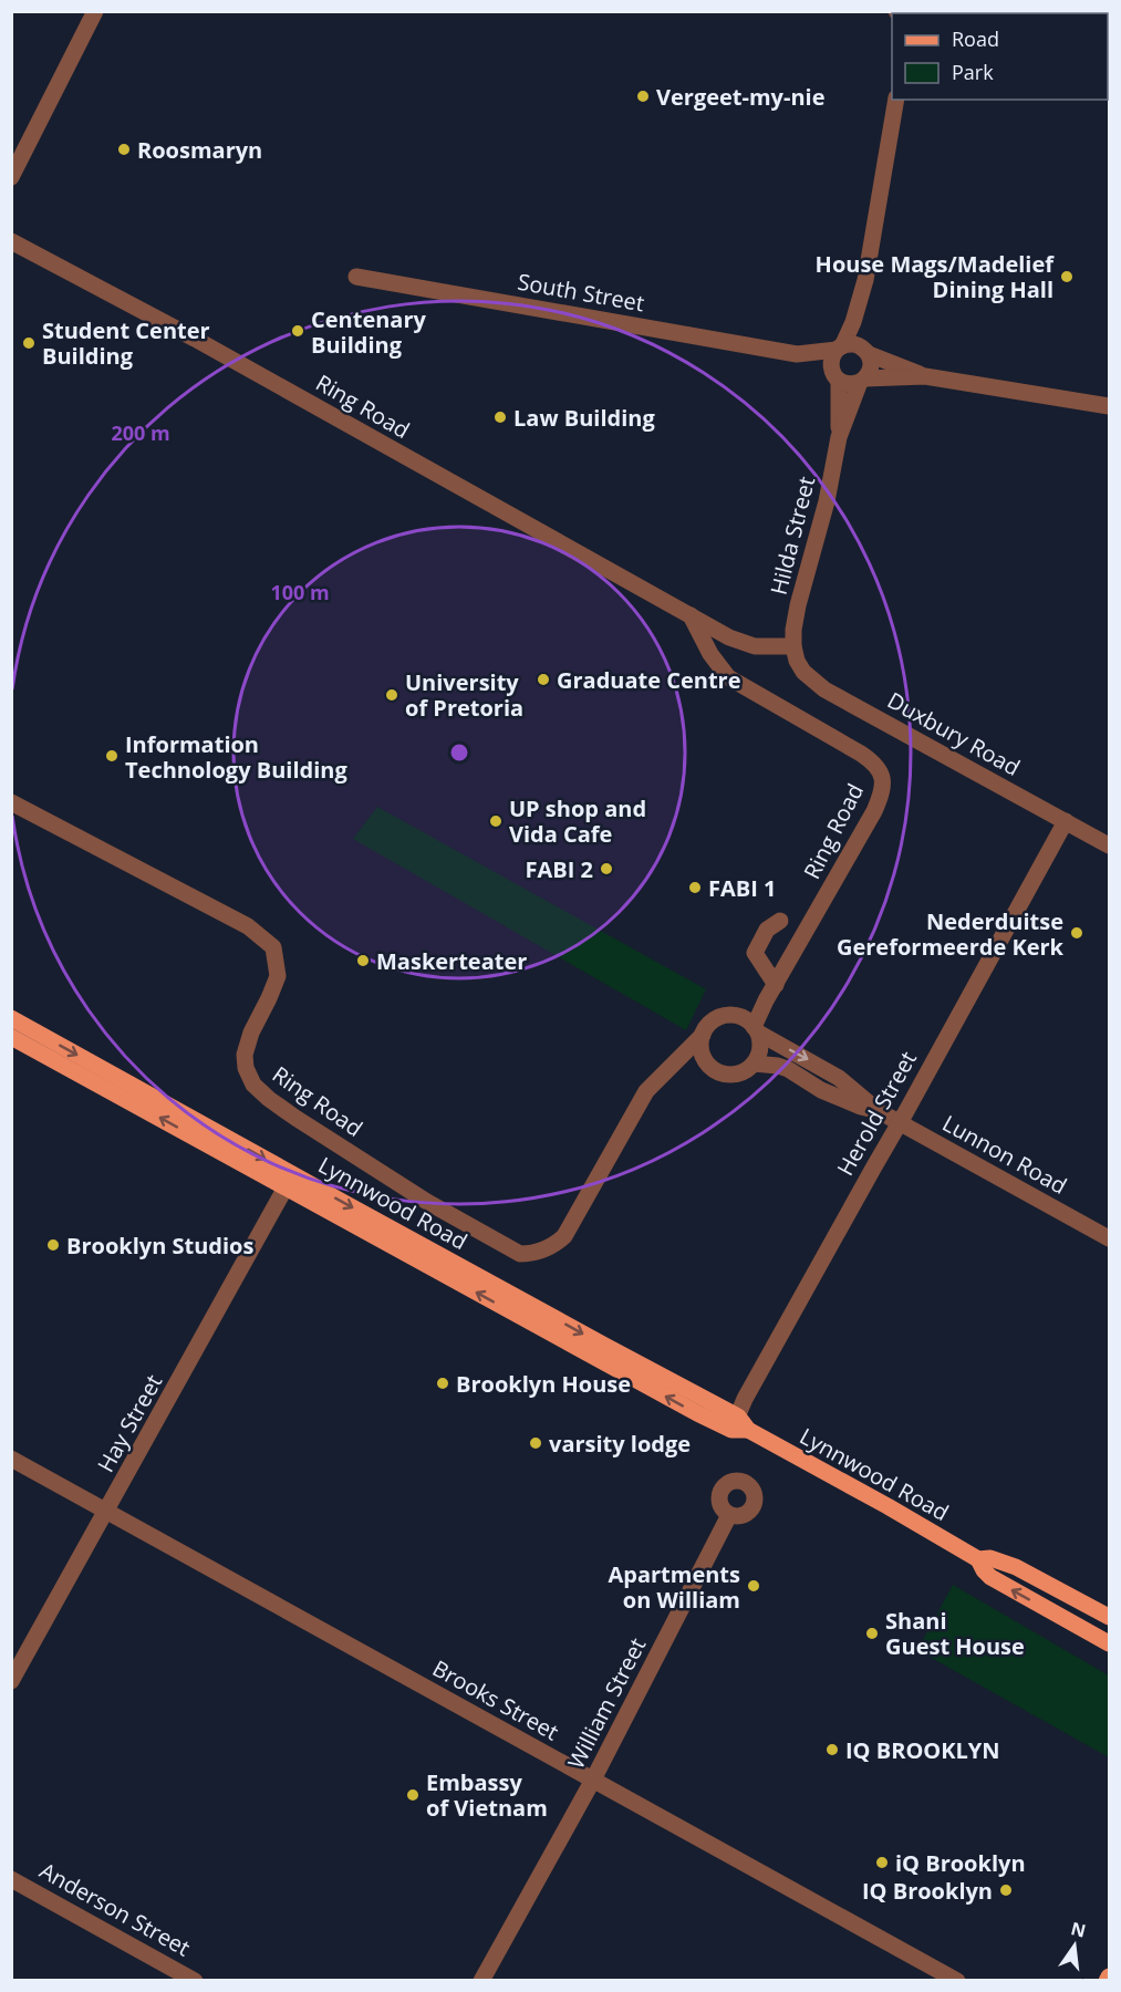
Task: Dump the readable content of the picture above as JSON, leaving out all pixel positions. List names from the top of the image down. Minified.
{"streets":{"main road":["Lynnwood Road"],"street":["South Street","Ring Road","Hilda Street","Duxbury Road","Herold Street","Lunnon Road","Hay Street","Brooks Street","William Street","Anderson Street"]},"crossings":[["South Street","Hilda Street"],["Ring Road","Hilda Street"],["Ring Road","Duxbury Road"],["Ring Road","Lunnon Road"],["Hilda Street","Duxbury Road"],["Duxbury Road","Herold Street"],["Herold Street","Lunnon Road"],["Herold Street","Lynnwood Road"],["Lynnwood Road","Hay Street"],["Hay Street","Brooks Street"],["Brooks Street","William Street"]],"places":["Vergeet-my-nie","Roosmaryn","House Mags/Madelief Dining Hall","Centenary Building","Student Center Building","Law Building","Graduate Centre","University of Pretoria","Information Technology Building","UP shop and Vida Cafe","FABI 2","FABI 1","Nederduitse Gereformeerde Kerk","Maskerteater","Brooklyn Studios","Brooklyn House","varsity lodge","Apartments on William","Shani Guest House","IQ BROOKLYN","Embassy of Vietnam","iQ Brooklyn","IQ Brooklyn"],"legend":["Road","Park"],"north":"top","rings":["200 m","100 m"]}
